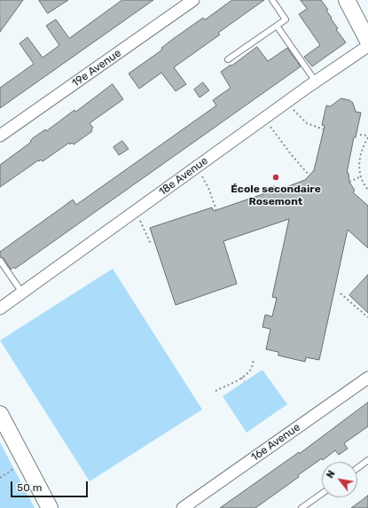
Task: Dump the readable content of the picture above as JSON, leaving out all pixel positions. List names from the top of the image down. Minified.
{"streets":{"street":["19e Avenue","18e Avenue","16e Avenue"]},"places":["École secondaire Rosemont"],"scale_bar":"50 m","north":"top left"}
